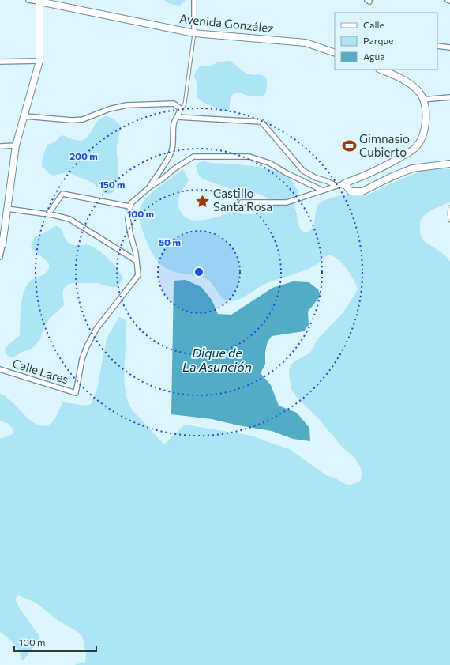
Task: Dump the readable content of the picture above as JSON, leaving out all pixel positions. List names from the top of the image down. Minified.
{"streets":{"street":["Avenida González","Calle Lares"]},"water":["Dique de La Asunción"],"places":{"sports":["Gimnasio Cubierto"],"place":["Castillo Santa Rosa"]},"legend":["Calle","Parque","Agua"],"scale_bar":"100 m","rings":["200 m","150 m","100 m","50 m"]}
